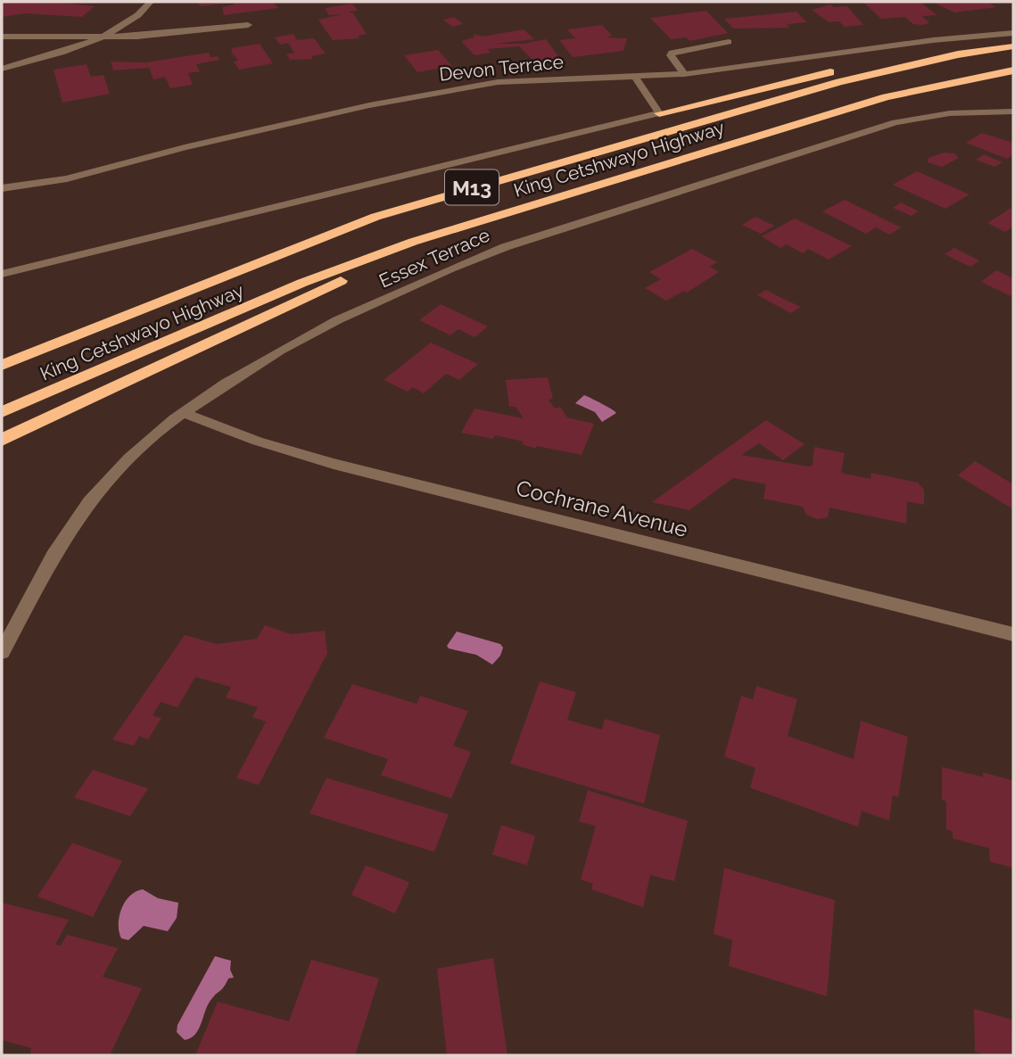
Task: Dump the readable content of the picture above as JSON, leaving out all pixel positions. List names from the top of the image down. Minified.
{"streets":{"highway":["King Cetshwayo Highway","M13"],"street":["Devon Terrace","Essex Terrace","Cochrane Avenue"]},"crossings":[["Essex Terrace","Cochrane Avenue"]]}
